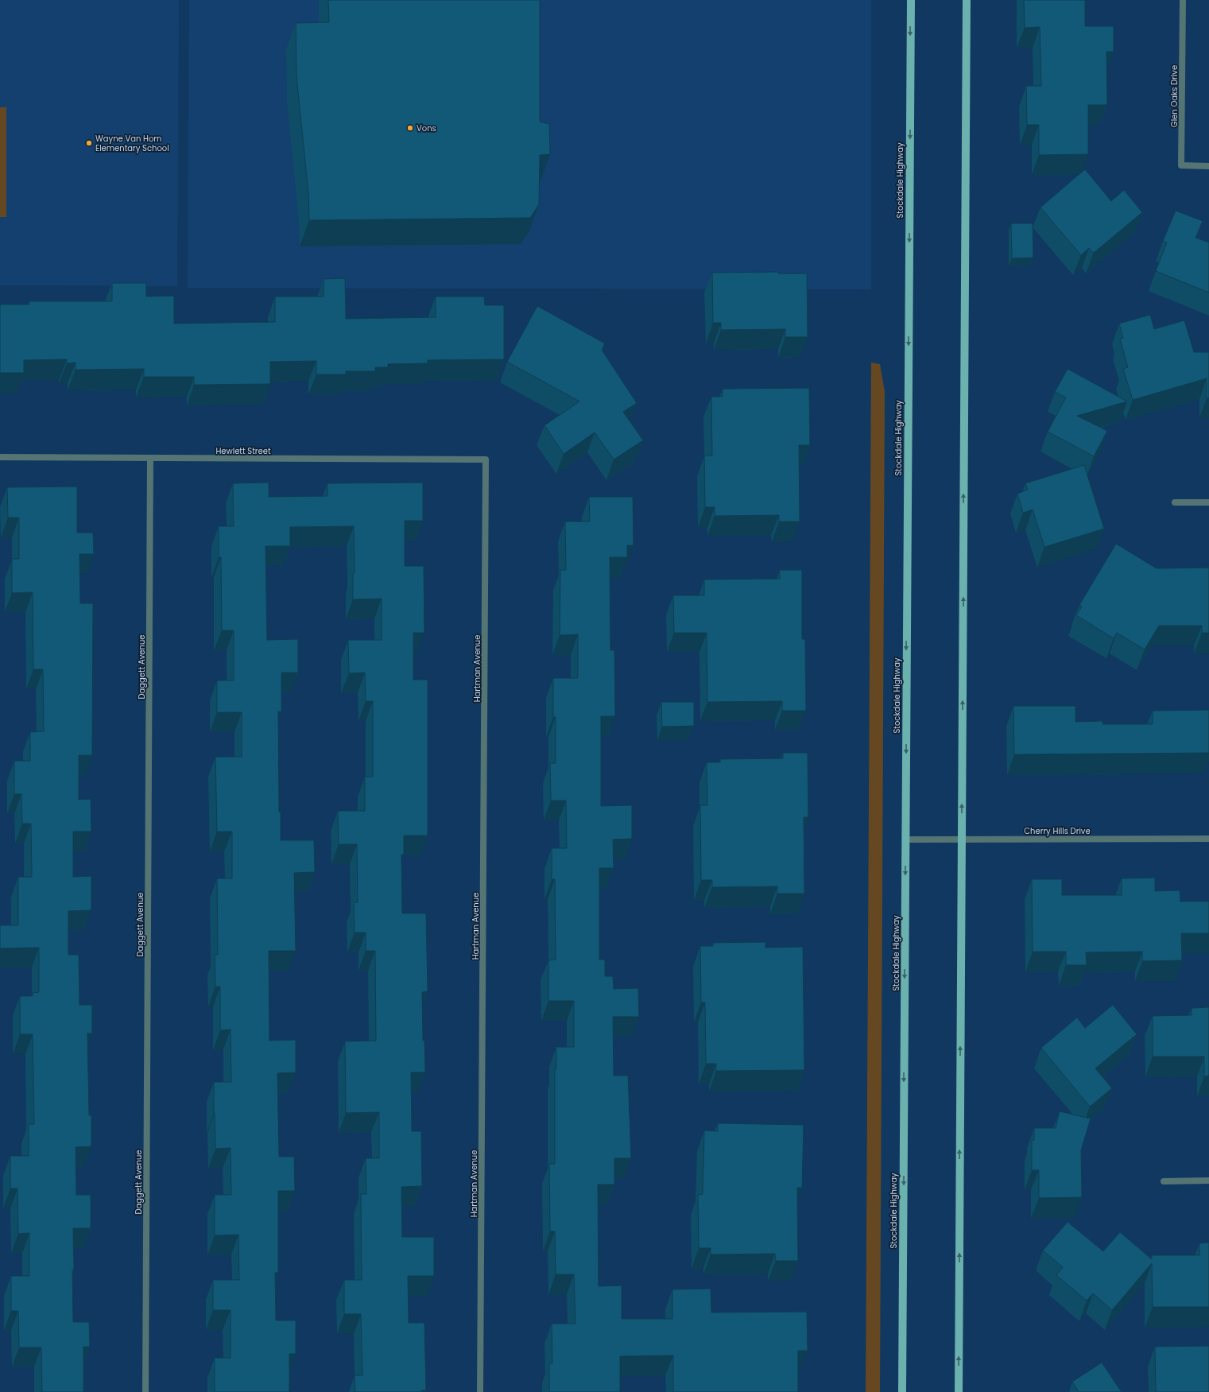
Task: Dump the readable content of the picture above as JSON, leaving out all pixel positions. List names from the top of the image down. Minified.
{"streets":{"main road":["Stockdale Highway"],"street":["Glen Oaks Drive","Hewlett Street","Daggett Avenue","Hartman Avenue","Cherry Hills Drive"]},"crossings":[["Stockdale Highway","Cherry Hills Drive"],["Hewlett Street","Daggett Avenue"],["Hewlett Street","Hartman Avenue"]],"places":["Vons","Wayne Van Horn Elementary School"]}
